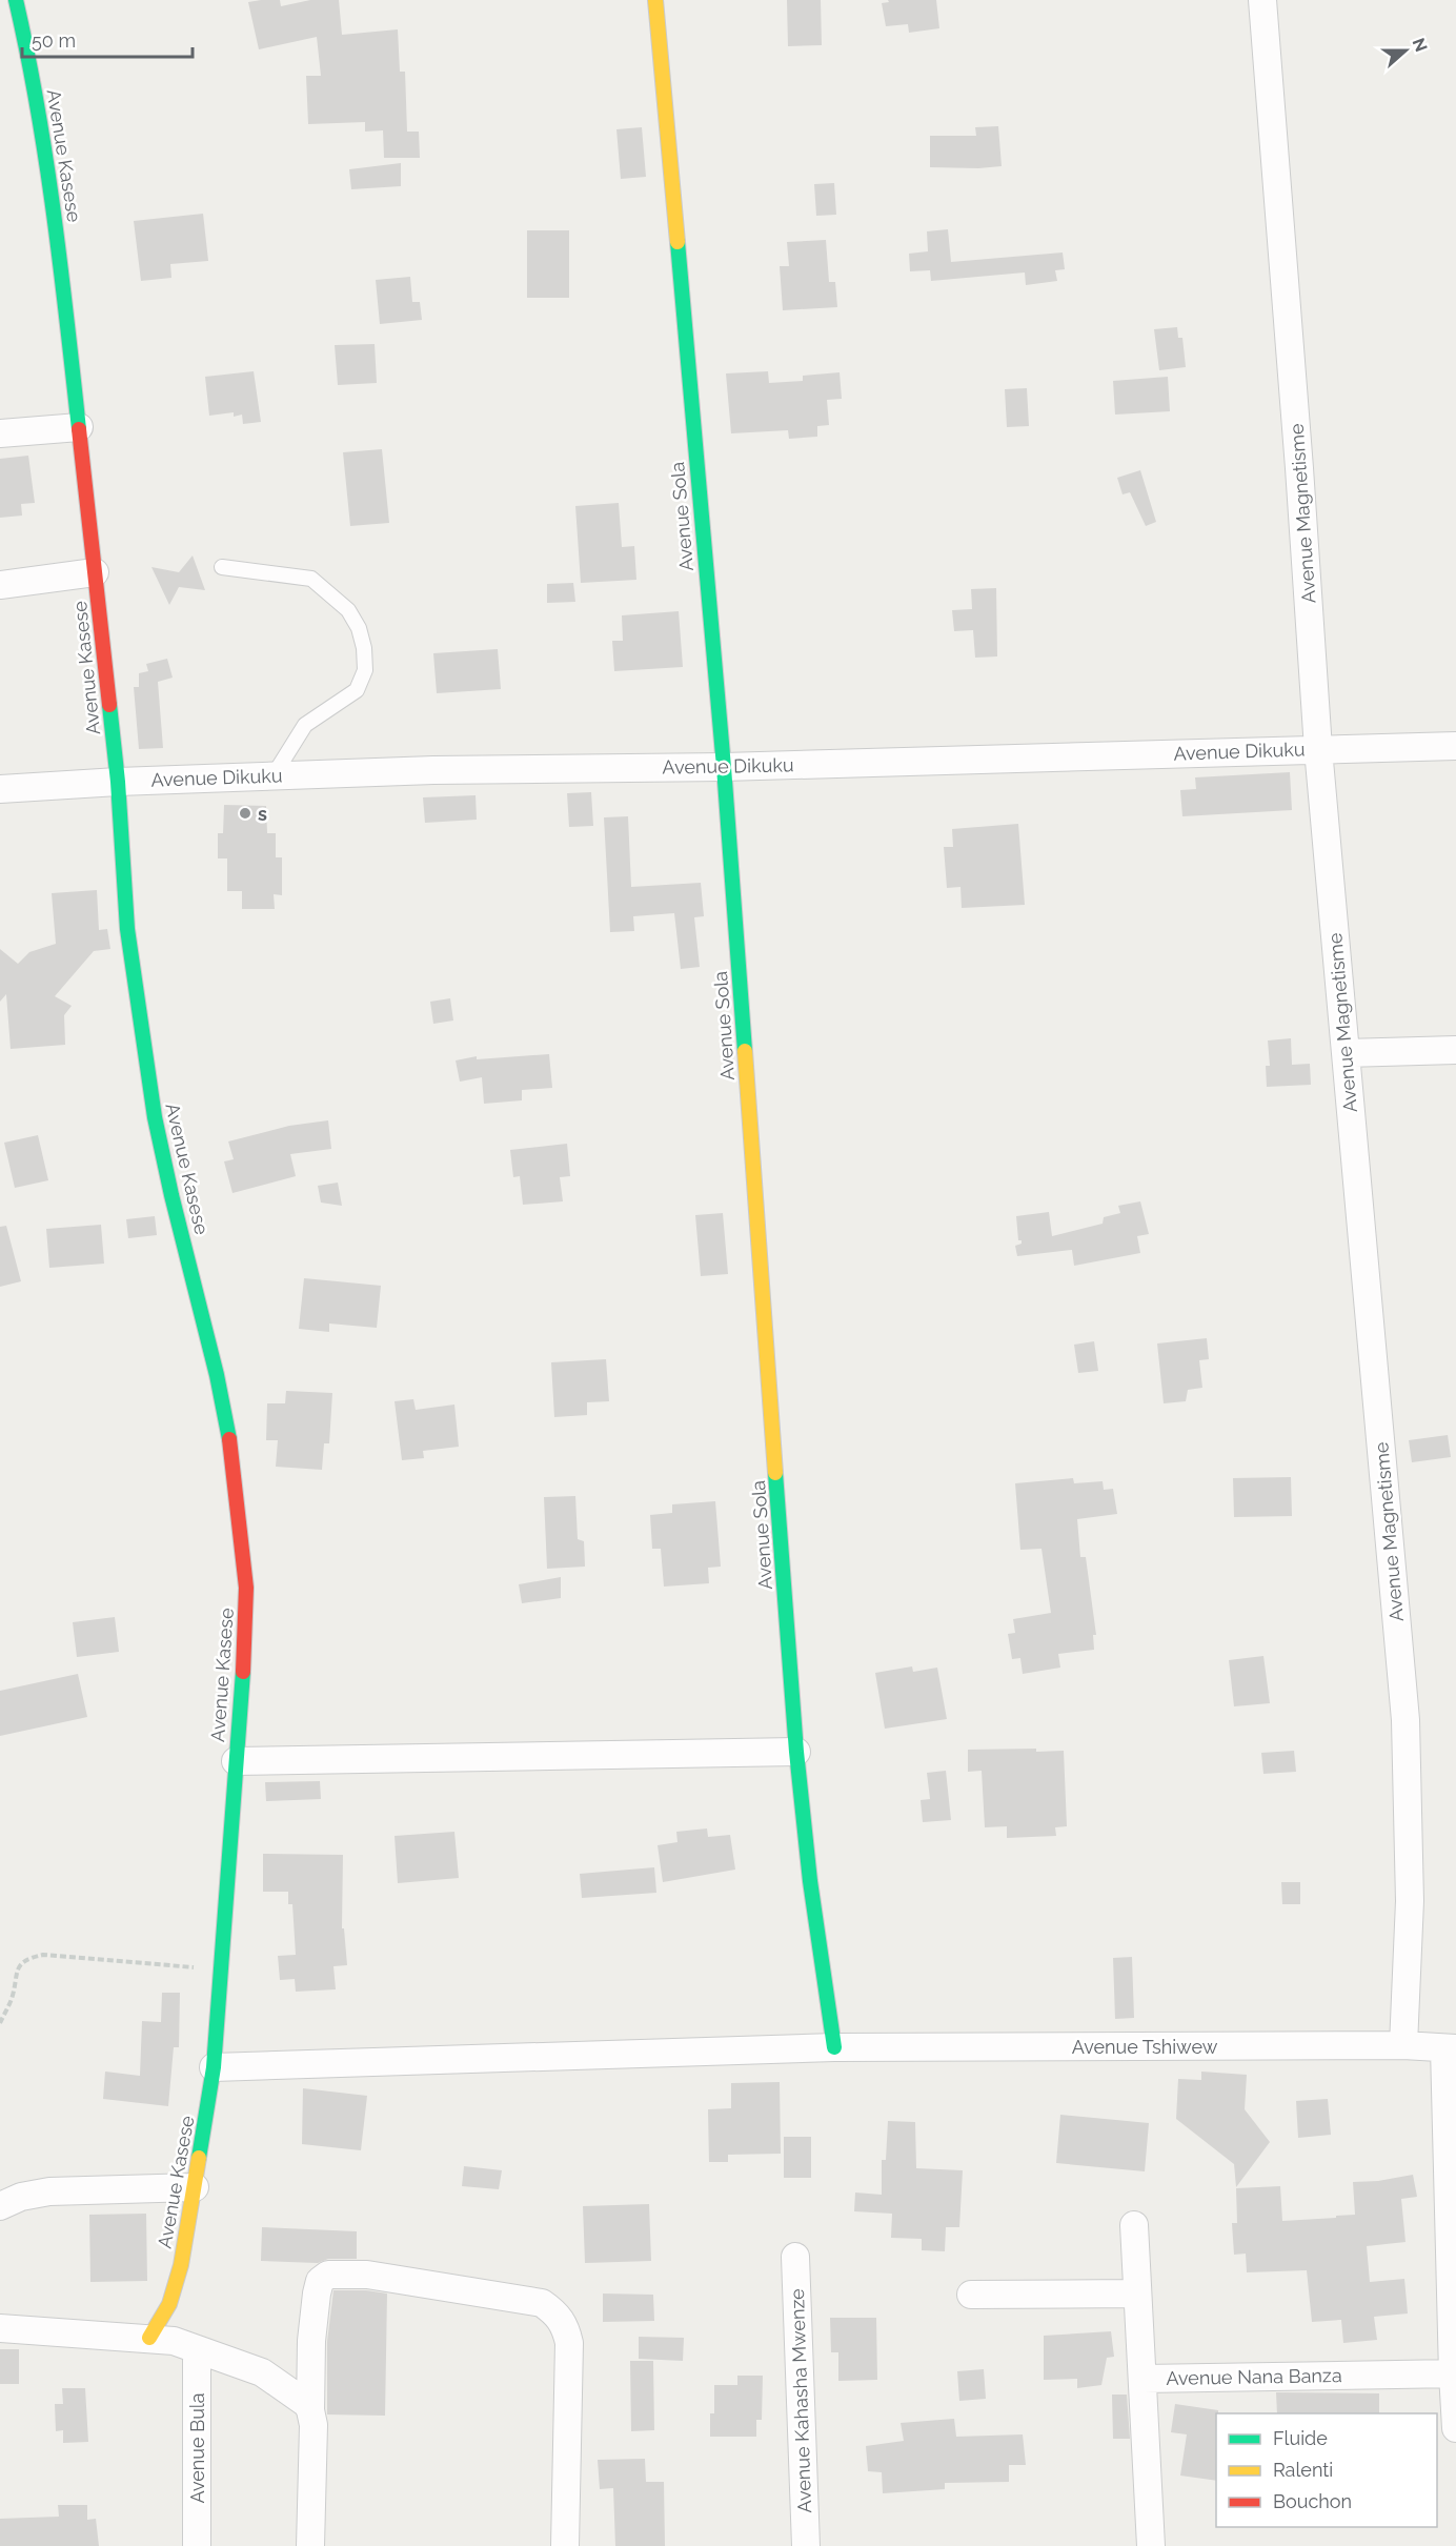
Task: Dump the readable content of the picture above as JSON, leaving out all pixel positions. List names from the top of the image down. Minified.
{"streets":{"street":["Avenue Kasese","Avenue Magnetisme","Avenue Sola","Avenue Dikuku","Avenue Tshiwew","Avenue Nana Banza","Avenue Kahasha Mwenze","Avenue Bula"]},"crossings":[["Avenue Kasese","Avenue Dikuku"],["Avenue Kasese","Avenue Tshiwew"],["Avenue Magnetisme","Avenue Dikuku"],["Avenue Magnetisme","Avenue Tshiwew"],["Avenue Sola","Avenue Dikuku"],["Avenue Sola","Avenue Tshiwew"]],"places":["s"],"legend":["Fluide","Ralenti","Bouchon"],"scale_bar":"50 m","north":"right"}
